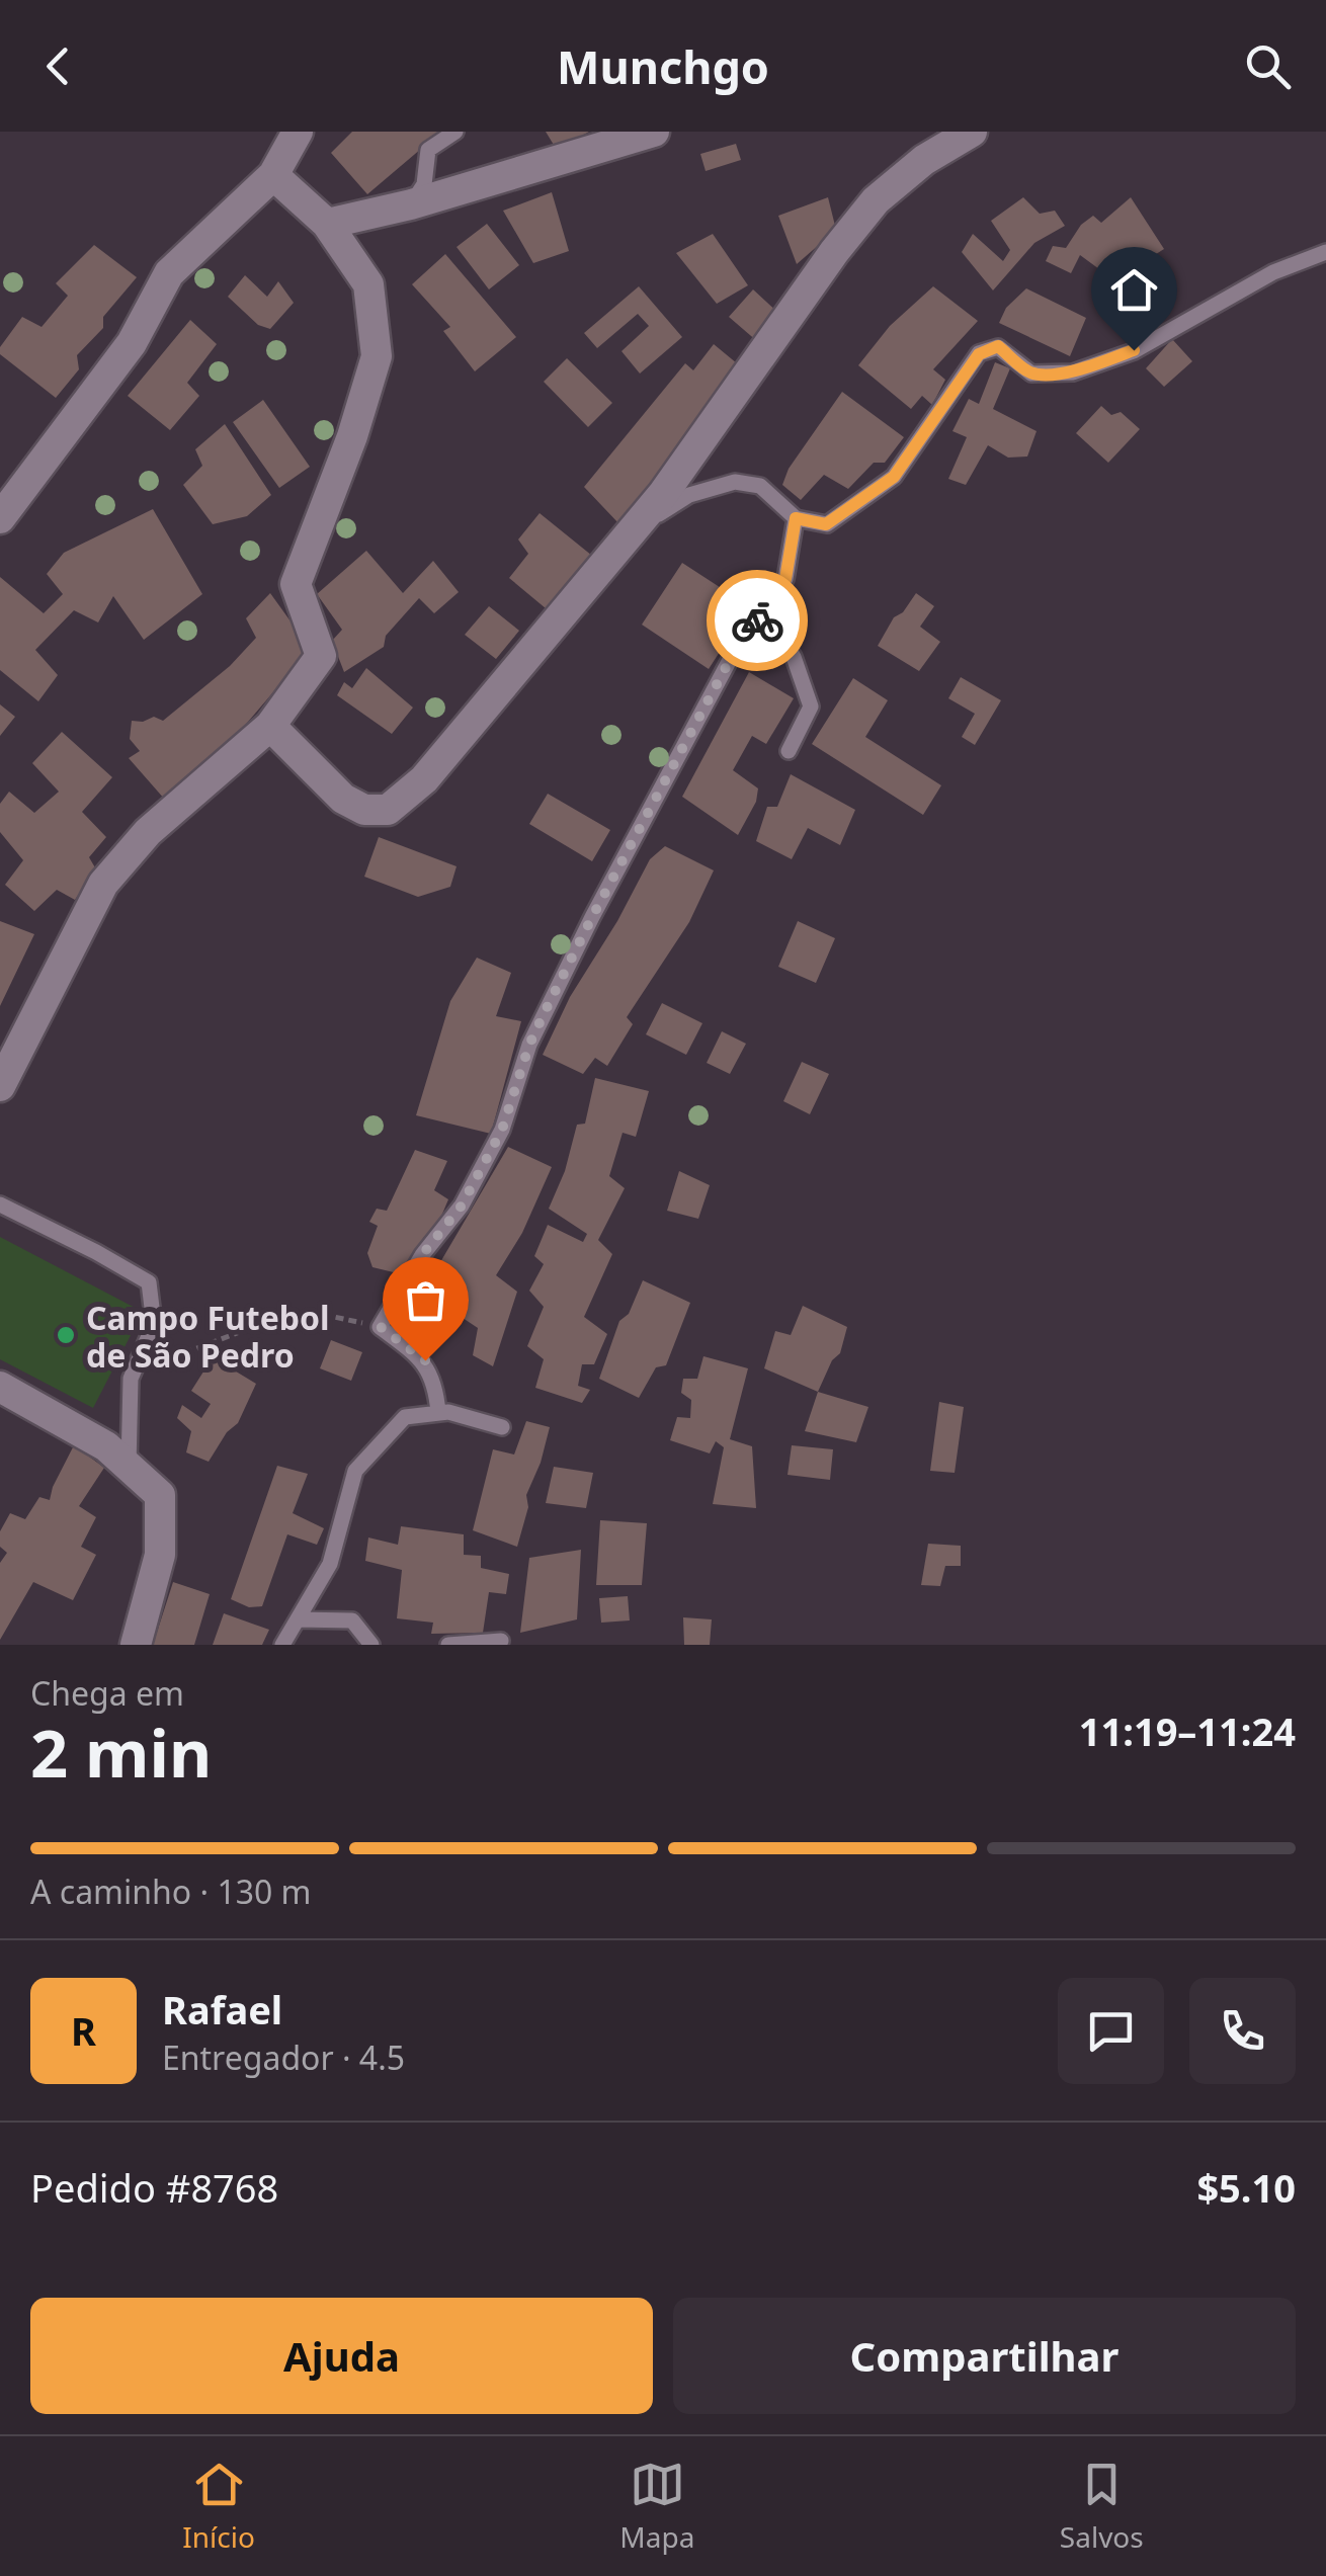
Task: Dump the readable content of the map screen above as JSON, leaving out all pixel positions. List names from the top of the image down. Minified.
{"places":["Campo Futebol de São Pedro"],"page":{"header":"Munchgo","heading":["2 min","Chega em","11:19–11:24"],"panel":["Rafael","Entregador · 4.5","Pedido #8768","$5.10"],"bar":"A caminho · 130 m","round":"R","buttons":["Ajuda","Compartilhar"],"tabs":["Início","Mapa","Salvos"]}}
